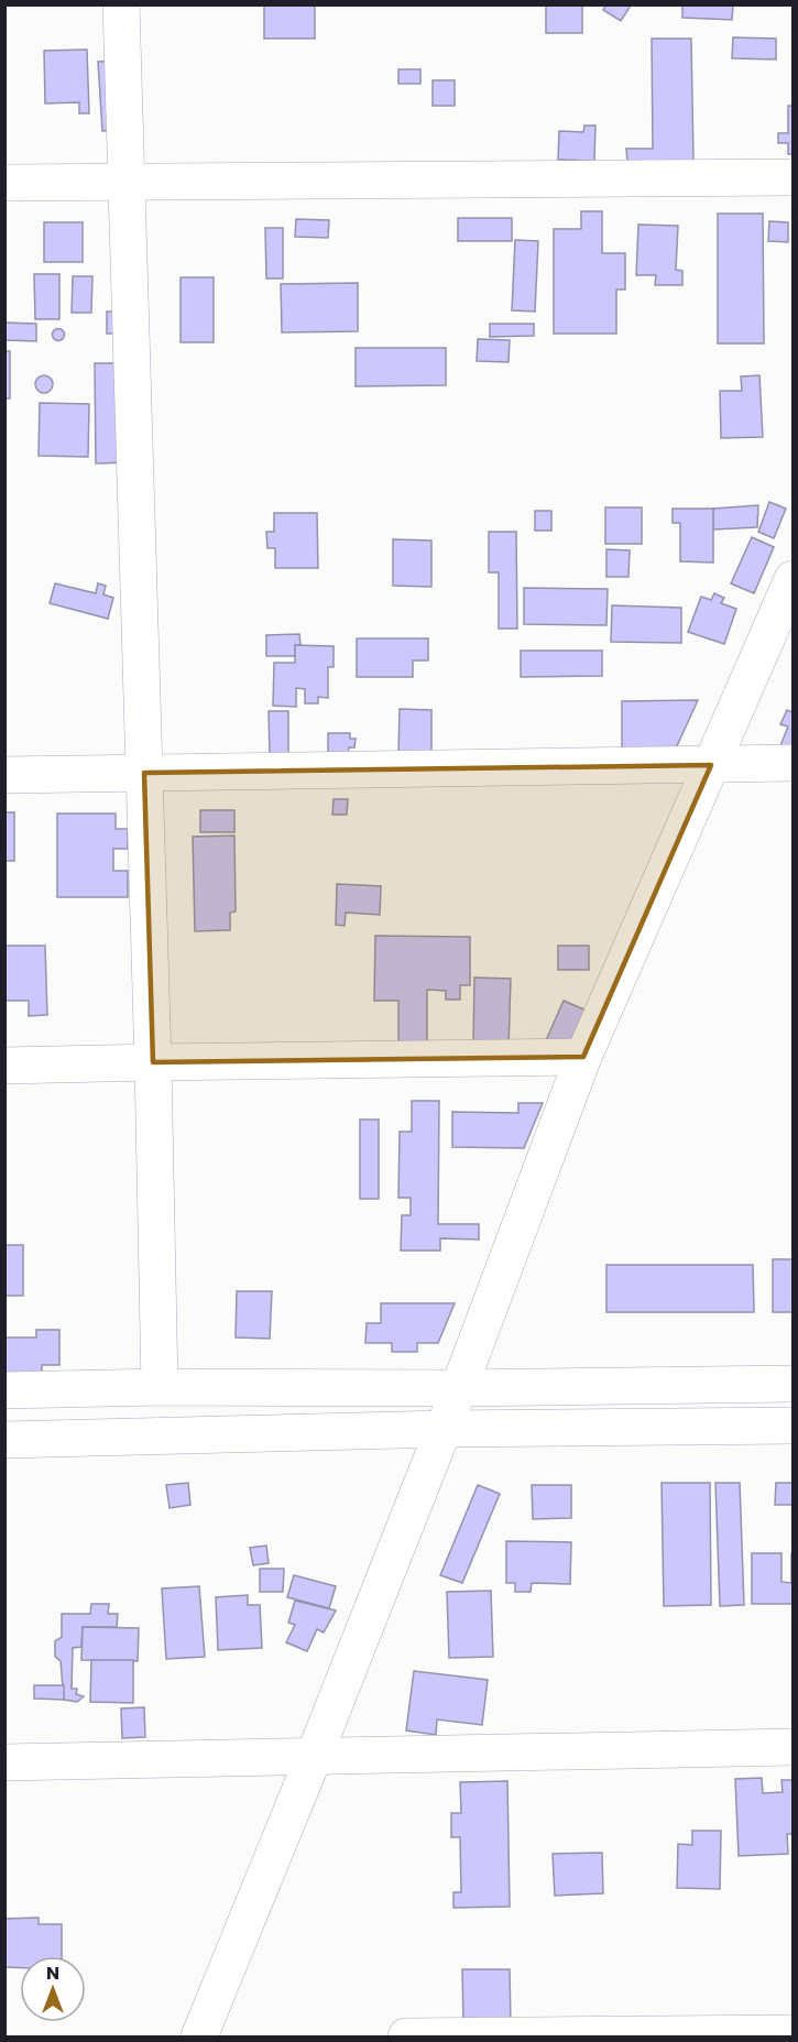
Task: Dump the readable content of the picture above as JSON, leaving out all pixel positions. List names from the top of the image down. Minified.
{"north":"top"}
